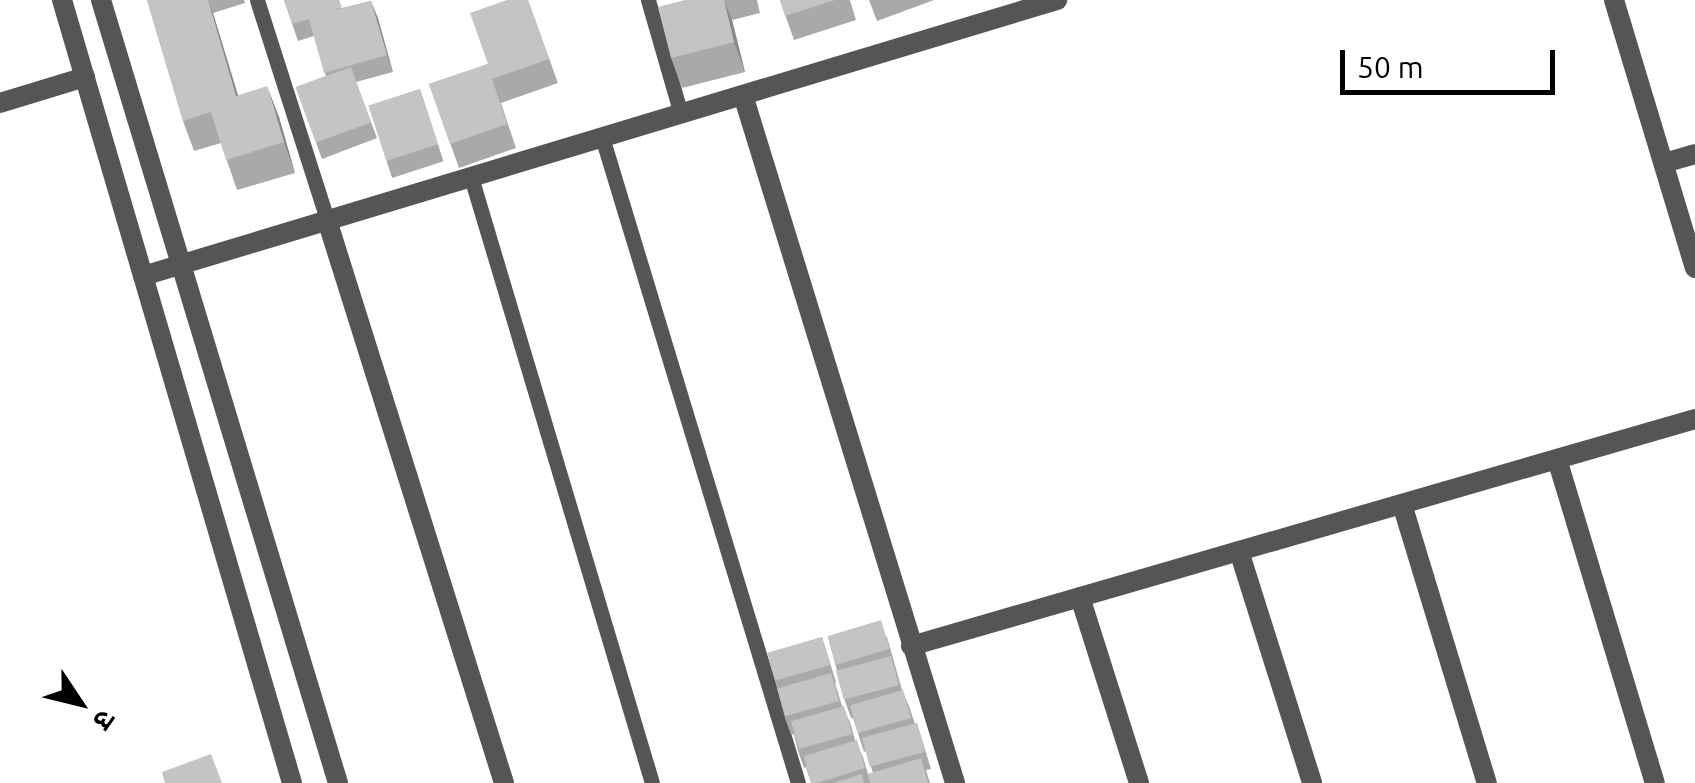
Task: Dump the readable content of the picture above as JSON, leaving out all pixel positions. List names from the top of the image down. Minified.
{"scale_bar":"50 m","north":"bottom right"}
